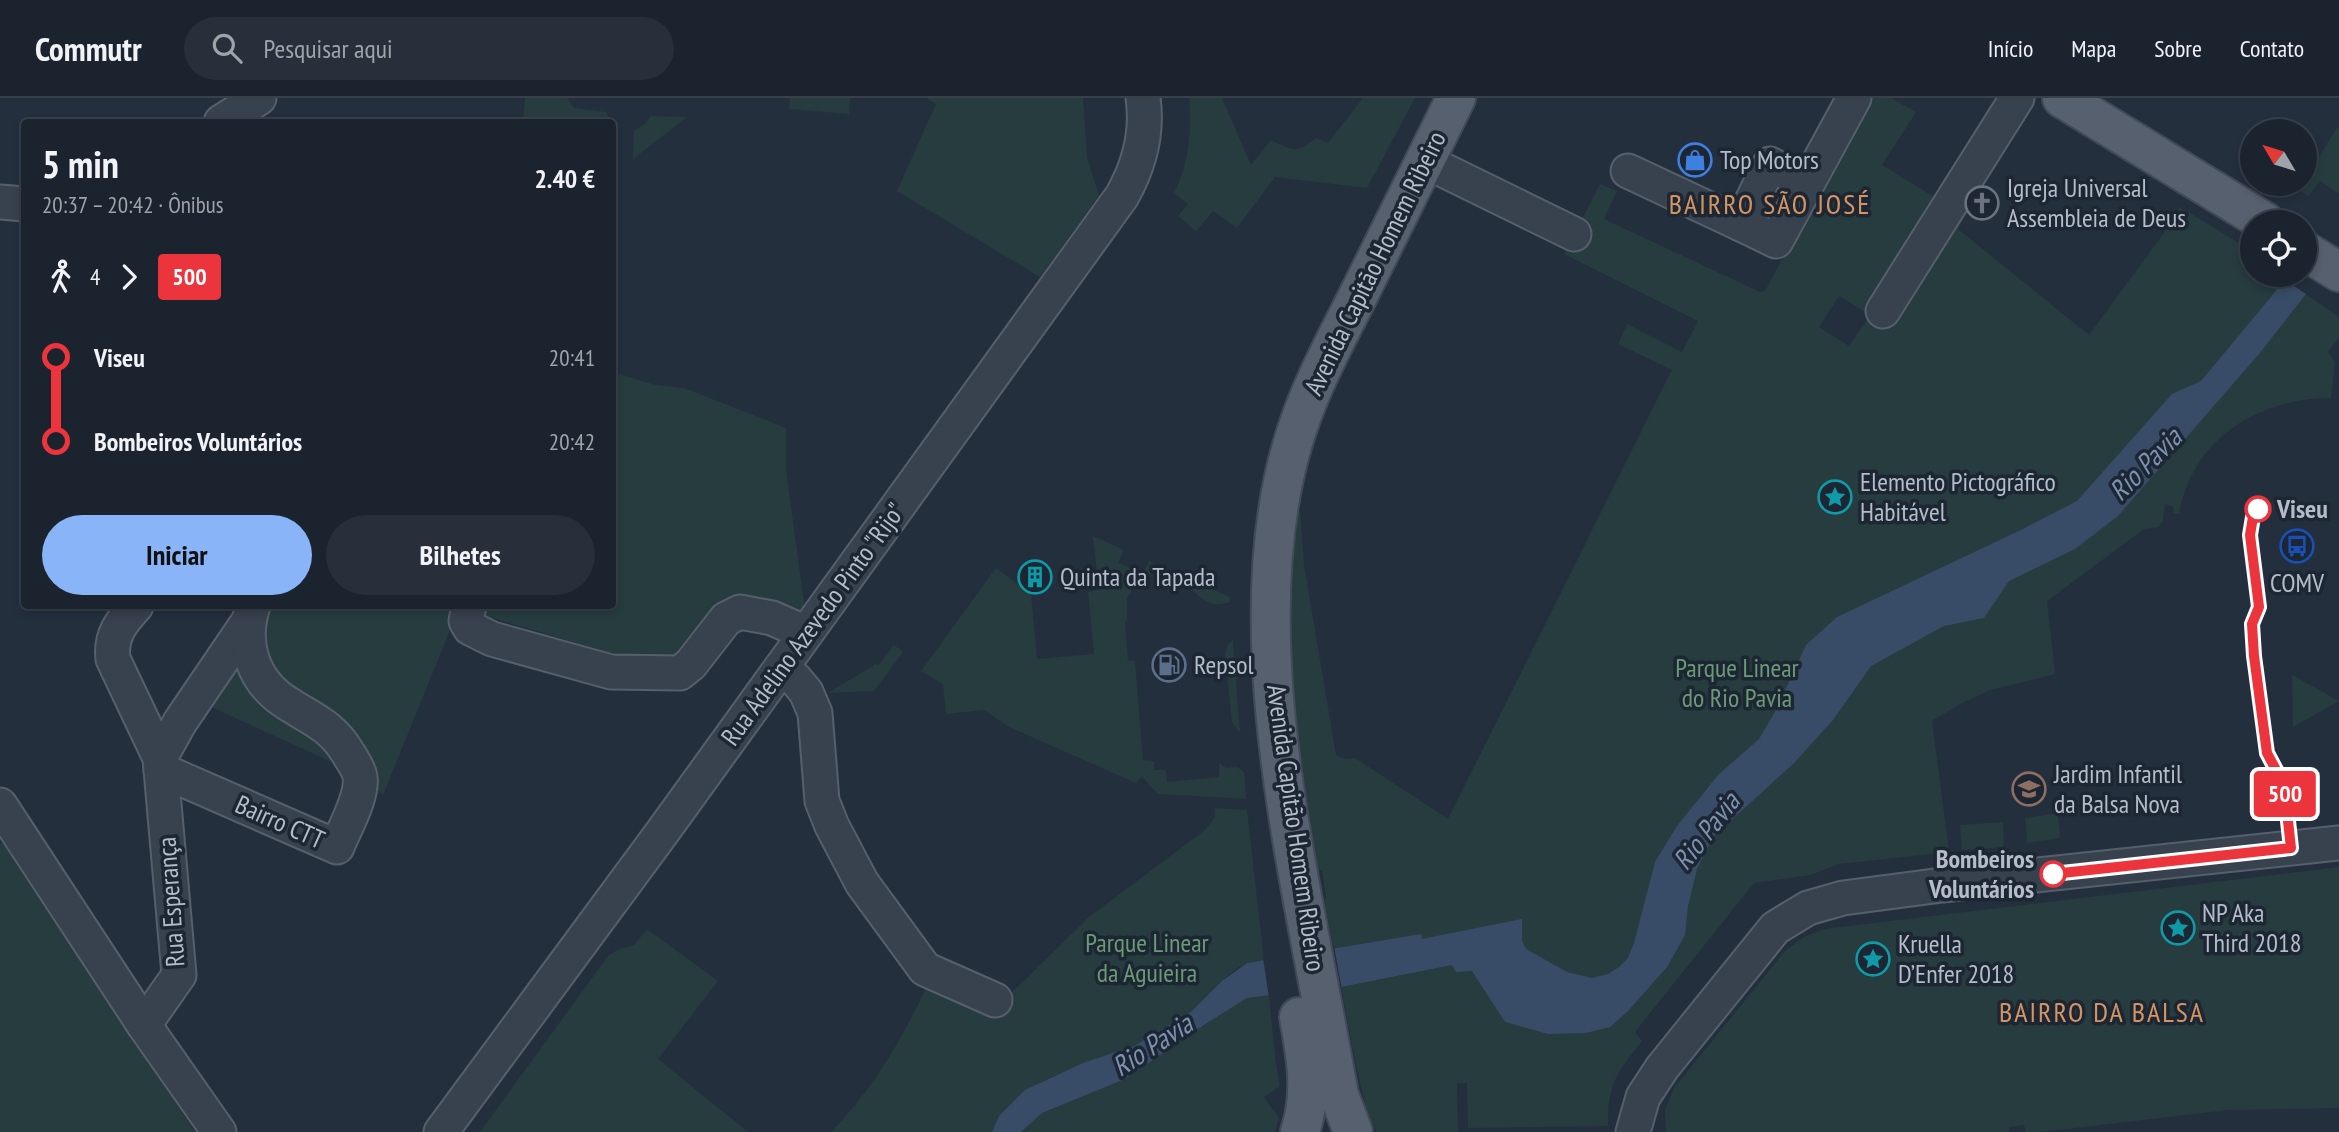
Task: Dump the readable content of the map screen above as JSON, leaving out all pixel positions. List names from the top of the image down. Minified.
{"streets":{"main road":["Avenida Capitão Homem Ribeiro"],"street":["Rua Adelino Azevedo Pinto \"Rijo\"","Bairro CTT","Rua Esperança"]},"crossings":[["Bairro CTT","Rua Esperança"]],"districts":["BAIRRO SÃO JOSÉ","BAIRRO DA BALSA"],"water":["Rio Pavia"],"parks":["Parque Linear do Rio Pavia","Parque Linear da Aguieira"],"places":{"shop":["Top Motors"],"church":["Igreja Universal Assembleia de Deus"],"place":["Elemento Pictográfico Habitável","NP Aka Third 2018","Kruella D’Enfer 2018"],"other":["Viseu","Bombeiros Voluntários"],"bus stop":["COMV"],"building":["Quinta da Tapada"],"fuel station":["Repsol"],"school or university":["Jardim Infantil da Balsa Nova"]},"lines":["bus line 500"],"north":"top left","page":{"header":"Commutr","search":"Pesquisar aqui","nav":["Início","Mapa","Sobre","Contato"],"on_map":"500","heading":["5 min","20:37 – 20:42 · Ônibus","2.40 €"],"legs":["4","500"],"list":[{"name":"Viseu","value":"20:41"},{"name":"Bombeiros Voluntários","value":"20:42"}],"buttons":["Iniciar","Bilhetes"]}}
